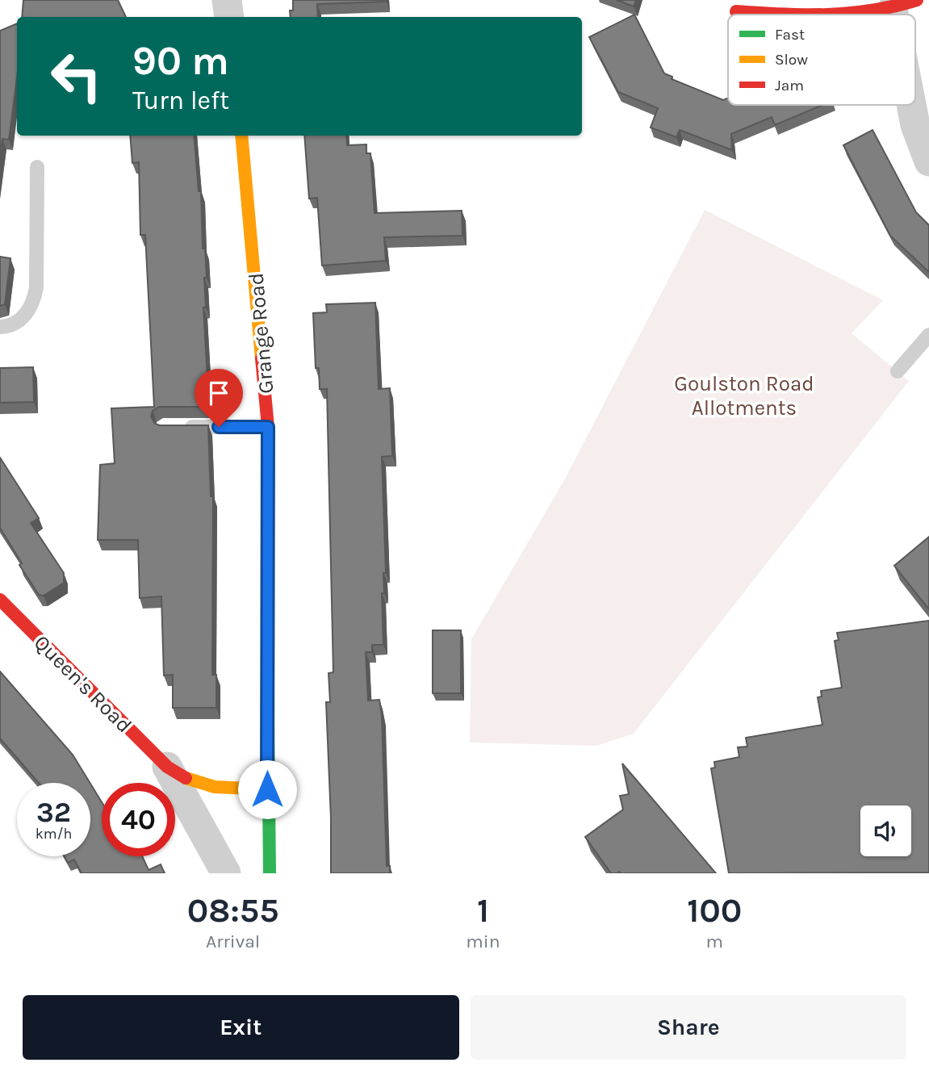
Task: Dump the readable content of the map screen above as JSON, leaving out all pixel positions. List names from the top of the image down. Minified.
{"streets":{"street":["Grange Road","Queen's Road"]},"crossings":[["Grange Road","Queen's Road"]],"parks":["Goulston Road Allotments"],"legend":["Fast","Slow","Jam"],"page":{"turn":["90 m","Turn left"],"speed":"32 km/h","limit":"40","eta":["08:55","Arrival","1","min","100","m"],"buttons":["Exit","Share"]}}
